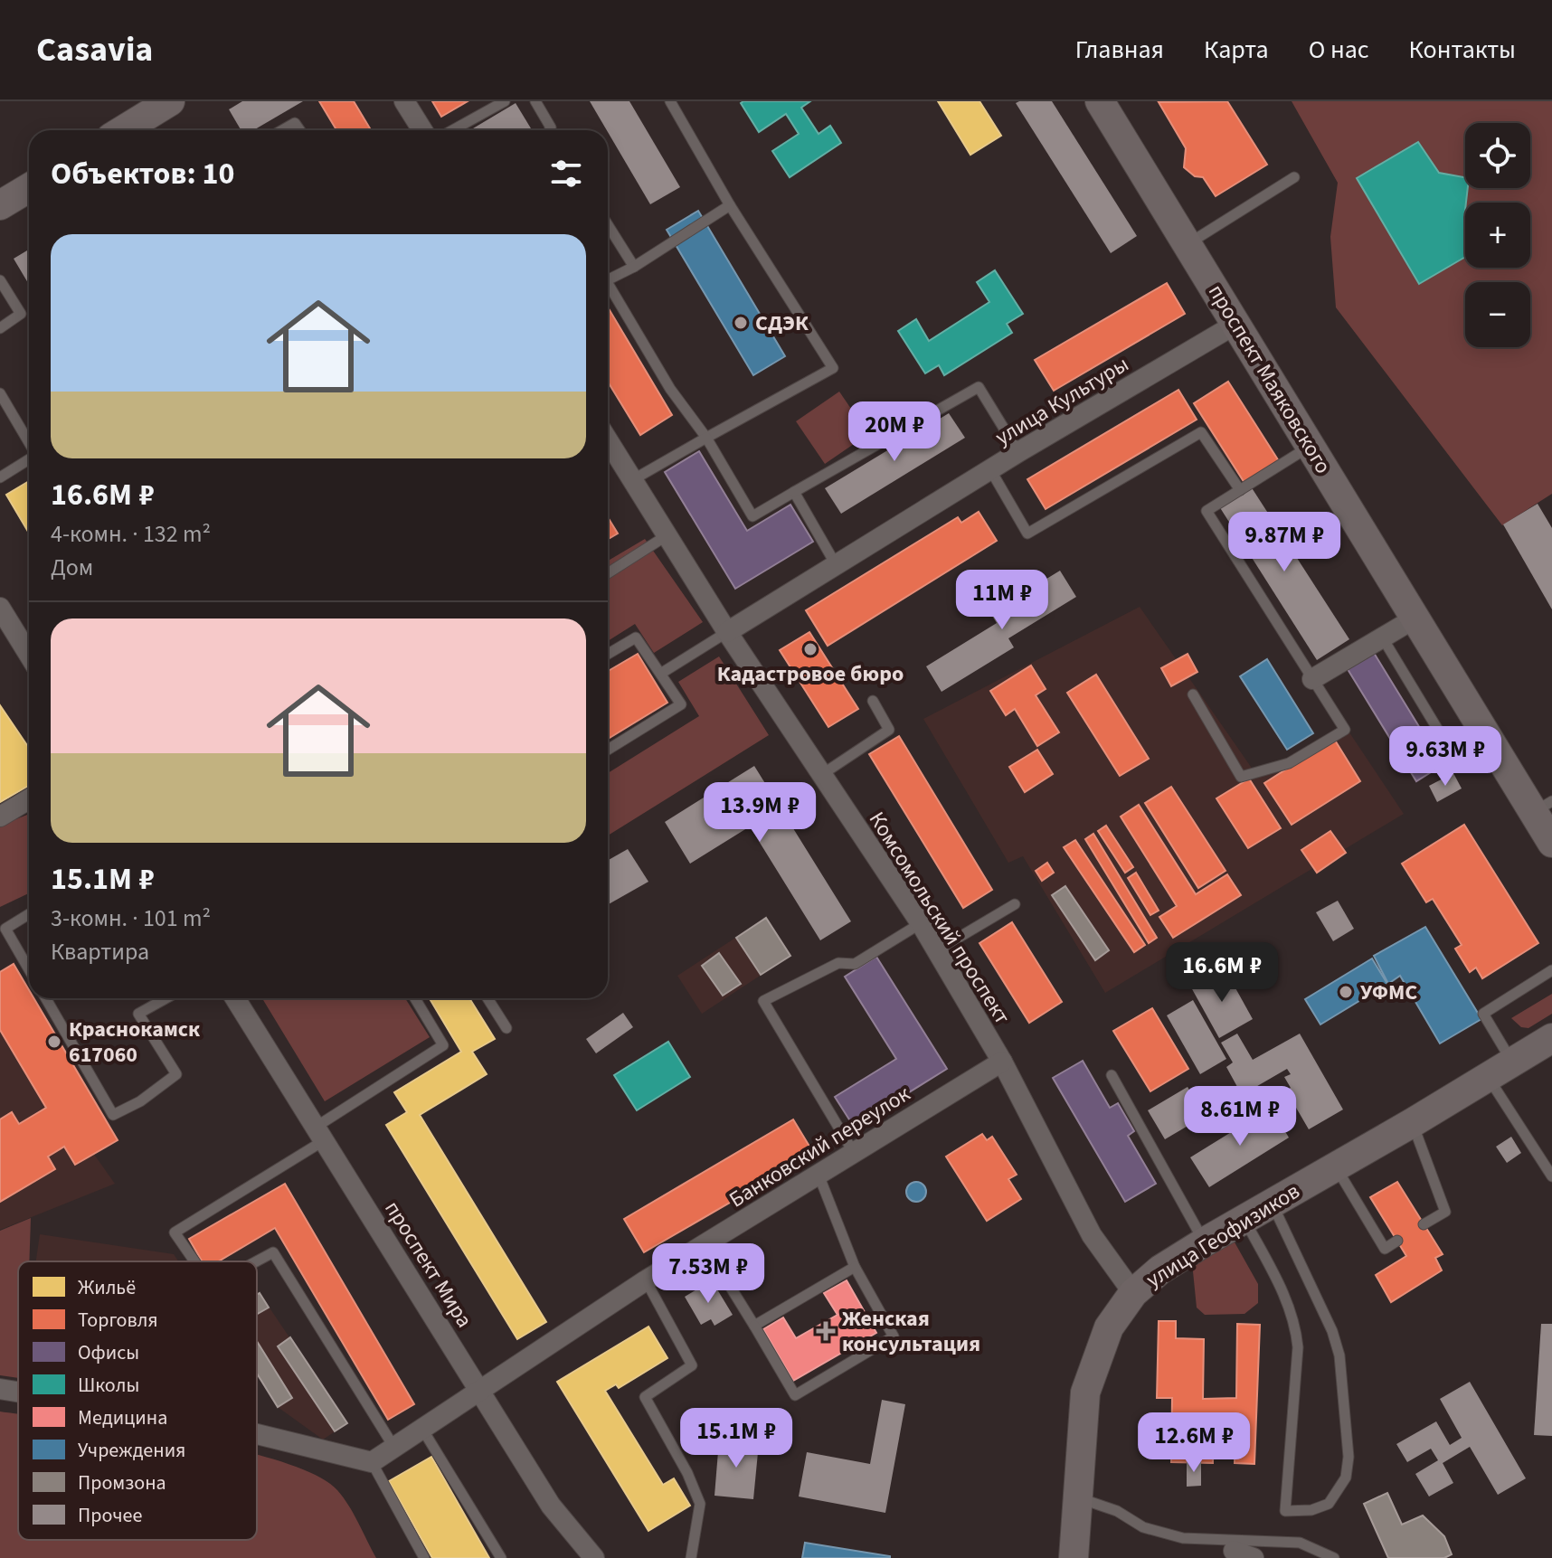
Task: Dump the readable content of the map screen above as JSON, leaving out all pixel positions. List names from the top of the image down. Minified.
{"streets":{"street":["проспект Маяковского","улица Культуры","Комсомольский проспект","Банковский переулок","улица Геофизиков","проспект Мира"]},"crossings":[["проспект Маяковского","улица Культуры"],["улица Культуры","Комсомольский проспект"],["Комсомольский проспект","Банковский переулок"],["Комсомольский проспект","улица Геофизиков"],["Банковский переулок","проспект Мира"]],"places":{"other":["СДЭК","Кадастровое бюро","УФМС","Краснокамск 617060"],"health":["Женская консультация"]},"legend":["Жильё","Торговля","Офисы","Школы","Медицина","Учреждения","Промзона","Прочее"],"page":{"header":"Casavia","nav":["Главная","Карта","О нас","Контакты"],"map_buttons":["+","−"],"heading":"Объектов: 10","list":[{"name":"16.6M ₽","note":"4-комн. · 132 m² · Дом"},{"name":"15.1M ₽","note":"3-комн. · 101 m² · Квартира"}],"price":["20M ₽","9.87M ₽","11M ₽","9.63M ₽","13.9M ₽","16.6M ₽","8.61M ₽","7.53M ₽","15.1M ₽","12.6M ₽"]}}
